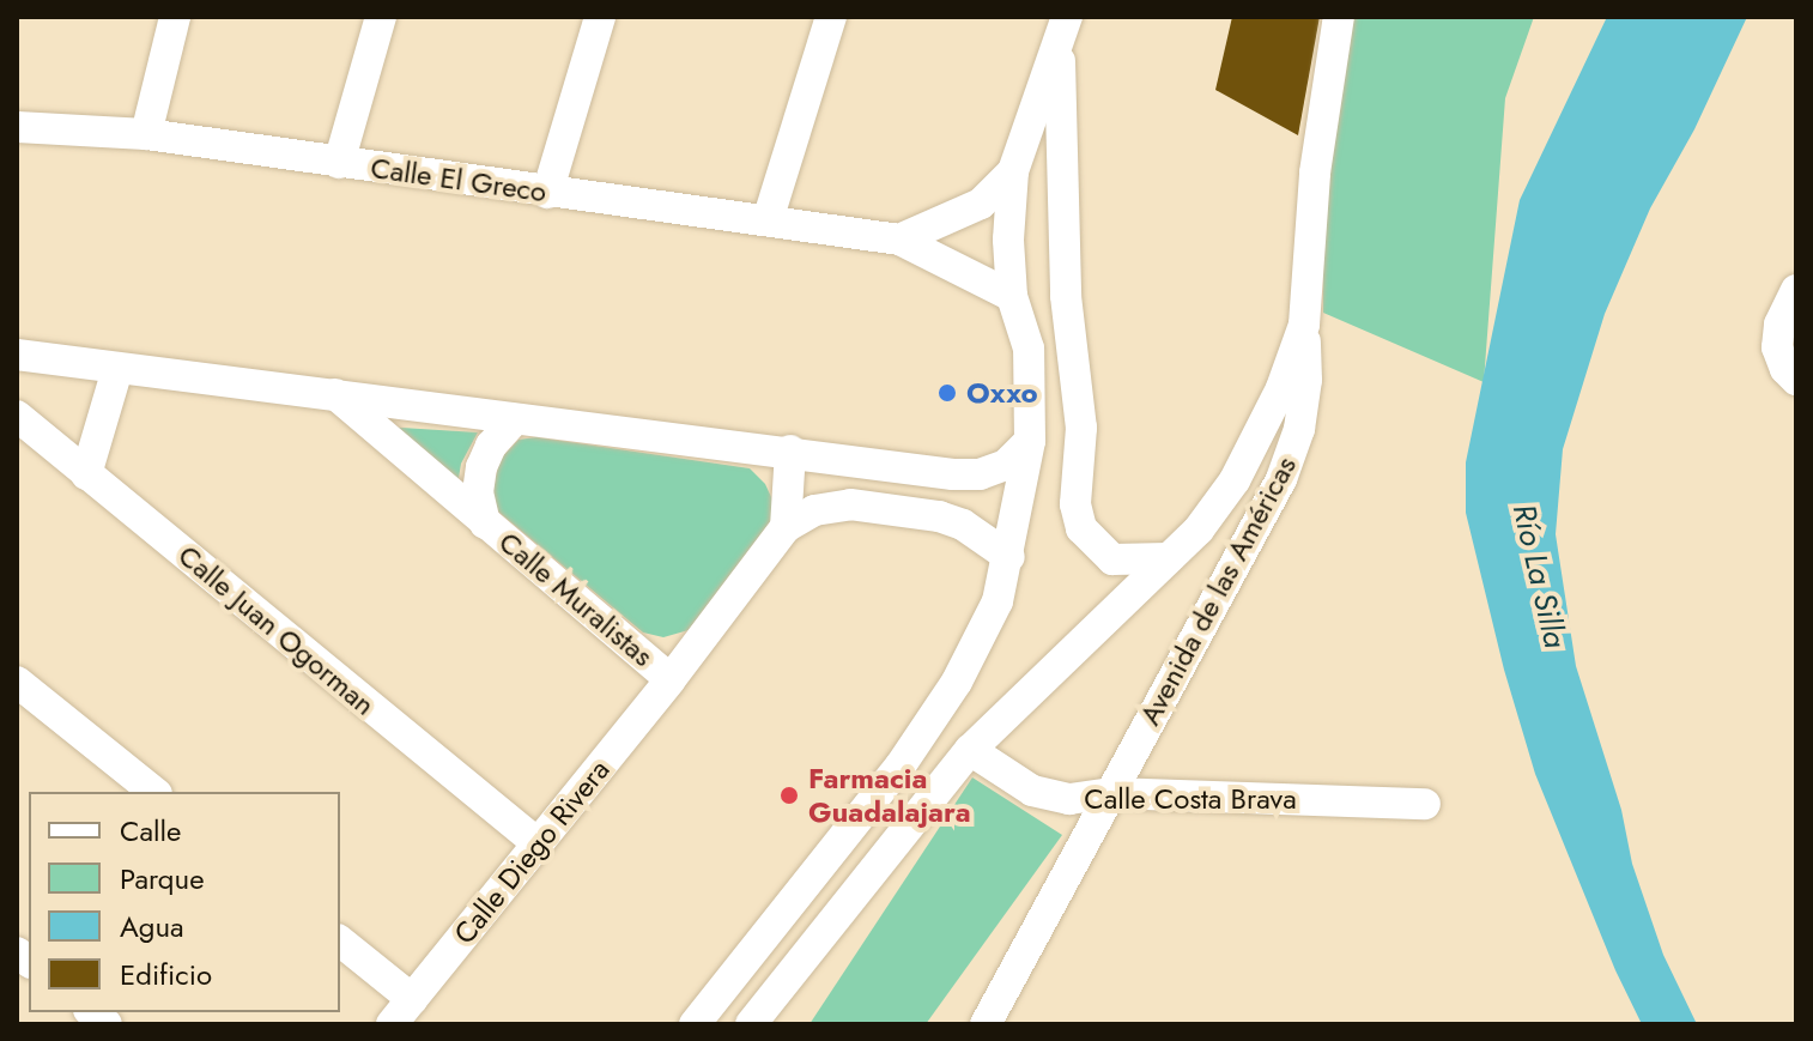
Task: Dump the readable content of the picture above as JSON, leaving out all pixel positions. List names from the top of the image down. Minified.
{"streets":{"street":["Calle El Greco","Avenida de las Américas","Calle Muralistas","Calle Juan Ogorman","Calle Costa Brava","Calle Diego Rivera"]},"crossings":[["Avenida de las Américas","Calle Costa Brava"],["Calle Muralistas","Calle Diego Rivera"],["Calle Juan Ogorman","Calle Diego Rivera"]],"water":["Río La Silla"],"places":["Oxxo","Farmacia Guadalajara"],"legend":["Calle","Parque","Agua","Edificio"]}
